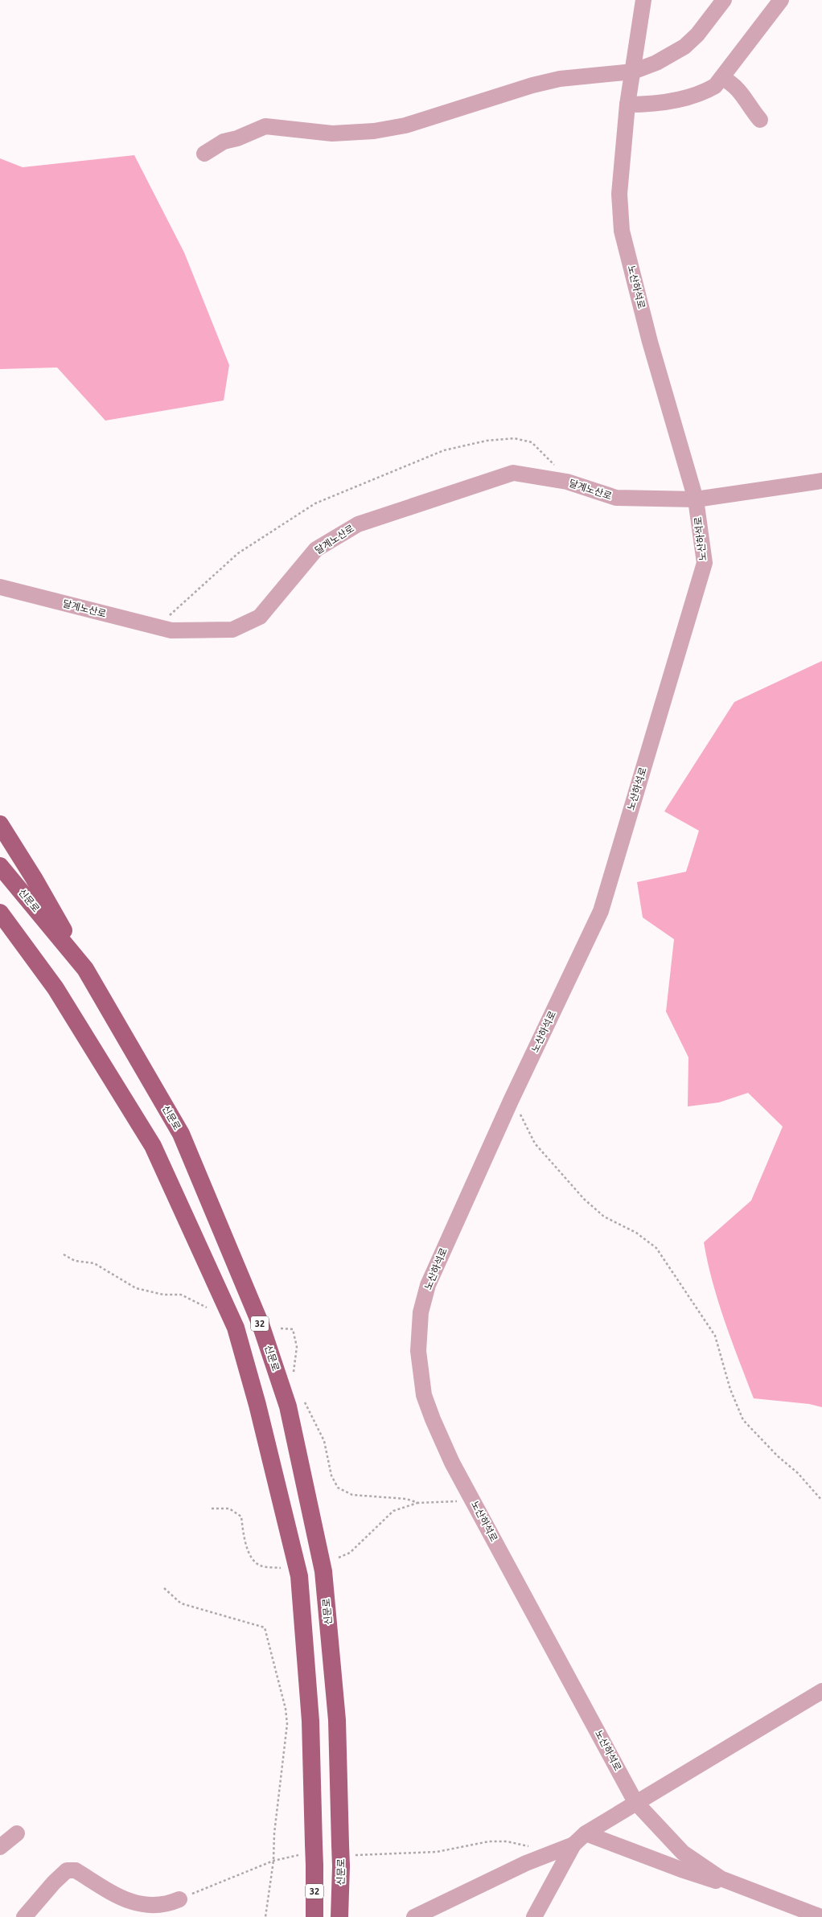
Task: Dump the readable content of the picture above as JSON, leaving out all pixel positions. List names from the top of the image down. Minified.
{"streets":{"main road":["신문로","32"],"street":["노산하석로","달계노산로"]},"crossings":[["노산하석로","달계노산로"]]}
